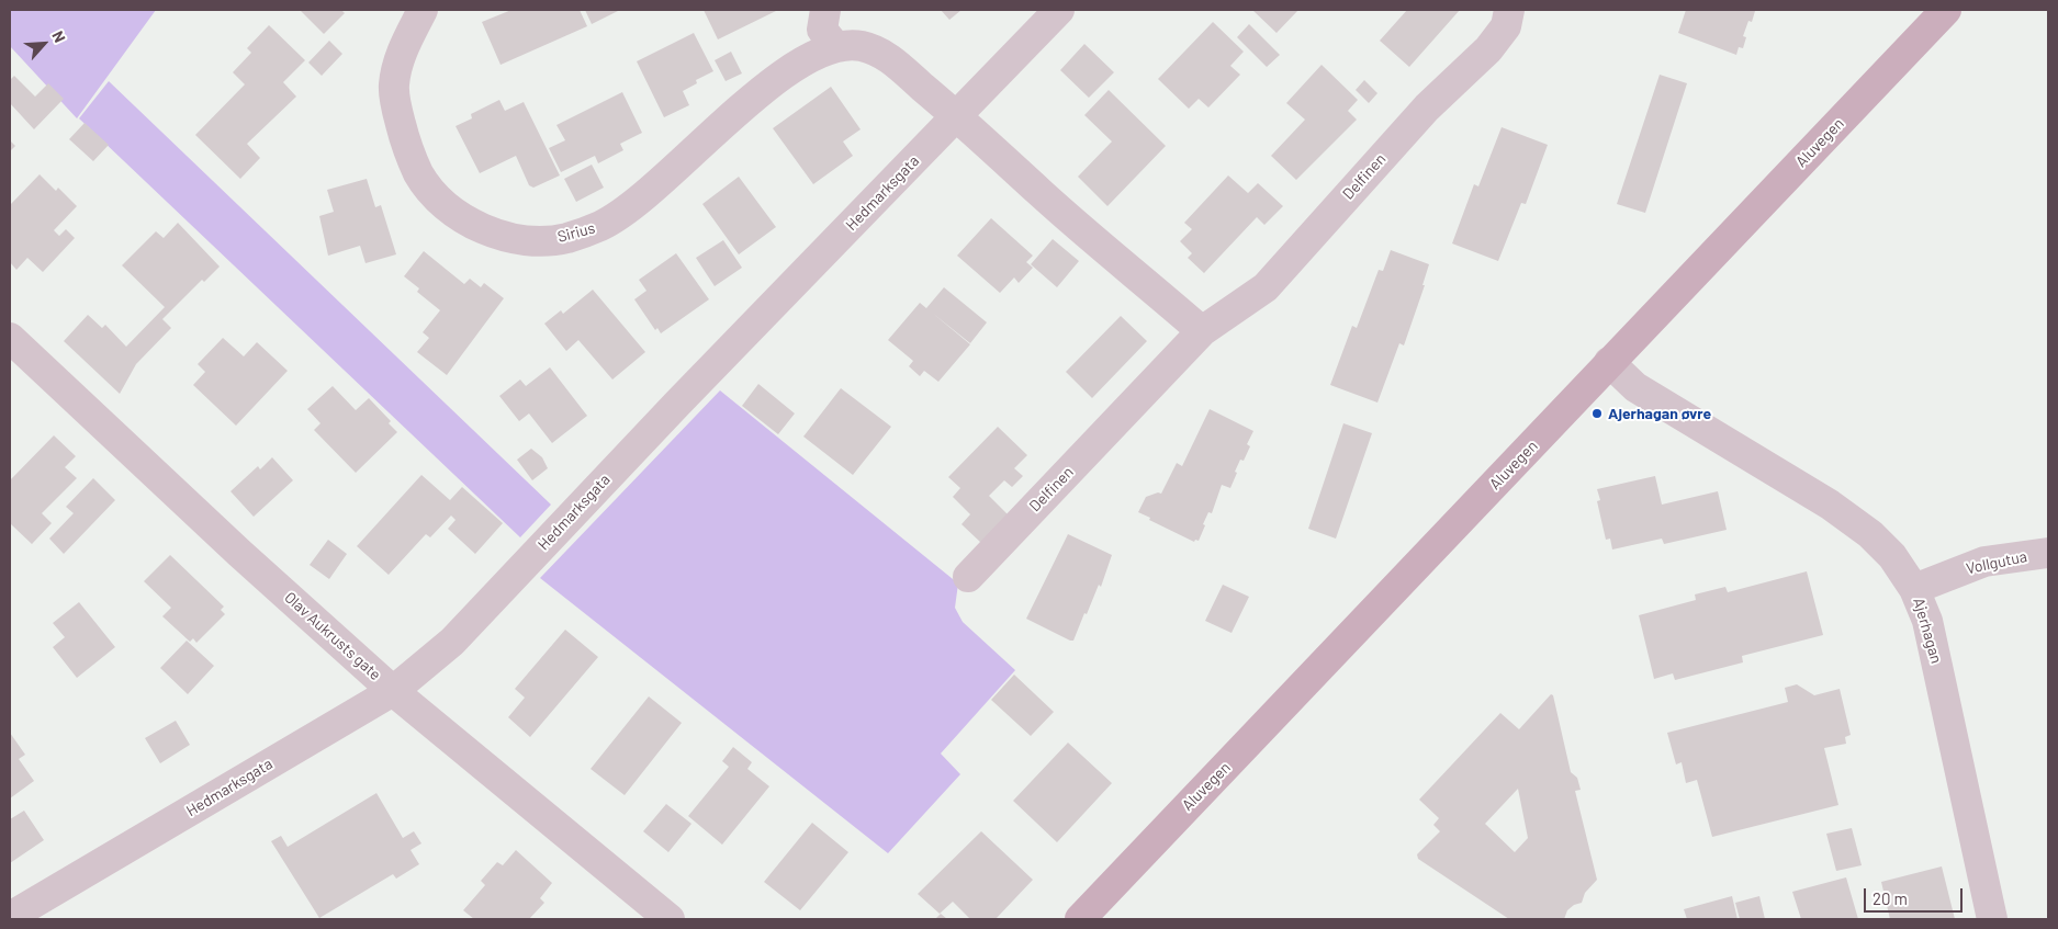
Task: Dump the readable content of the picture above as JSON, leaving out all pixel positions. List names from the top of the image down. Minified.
{"streets":{"main road":["Aluvegen"],"street":["Delfinen","Hedmarksgata","Sirius","Vollgutua","Ajerhagan","Olav Aukrusts gate"]},"crossings":[["Aluvegen","Ajerhagan"],["Hedmarksgata","Sirius"],["Hedmarksgata","Olav Aukrusts gate"],["Vollgutua","Ajerhagan"]],"places":["Ajerhagan øvre"],"scale_bar":"20 m","north":"top right"}
